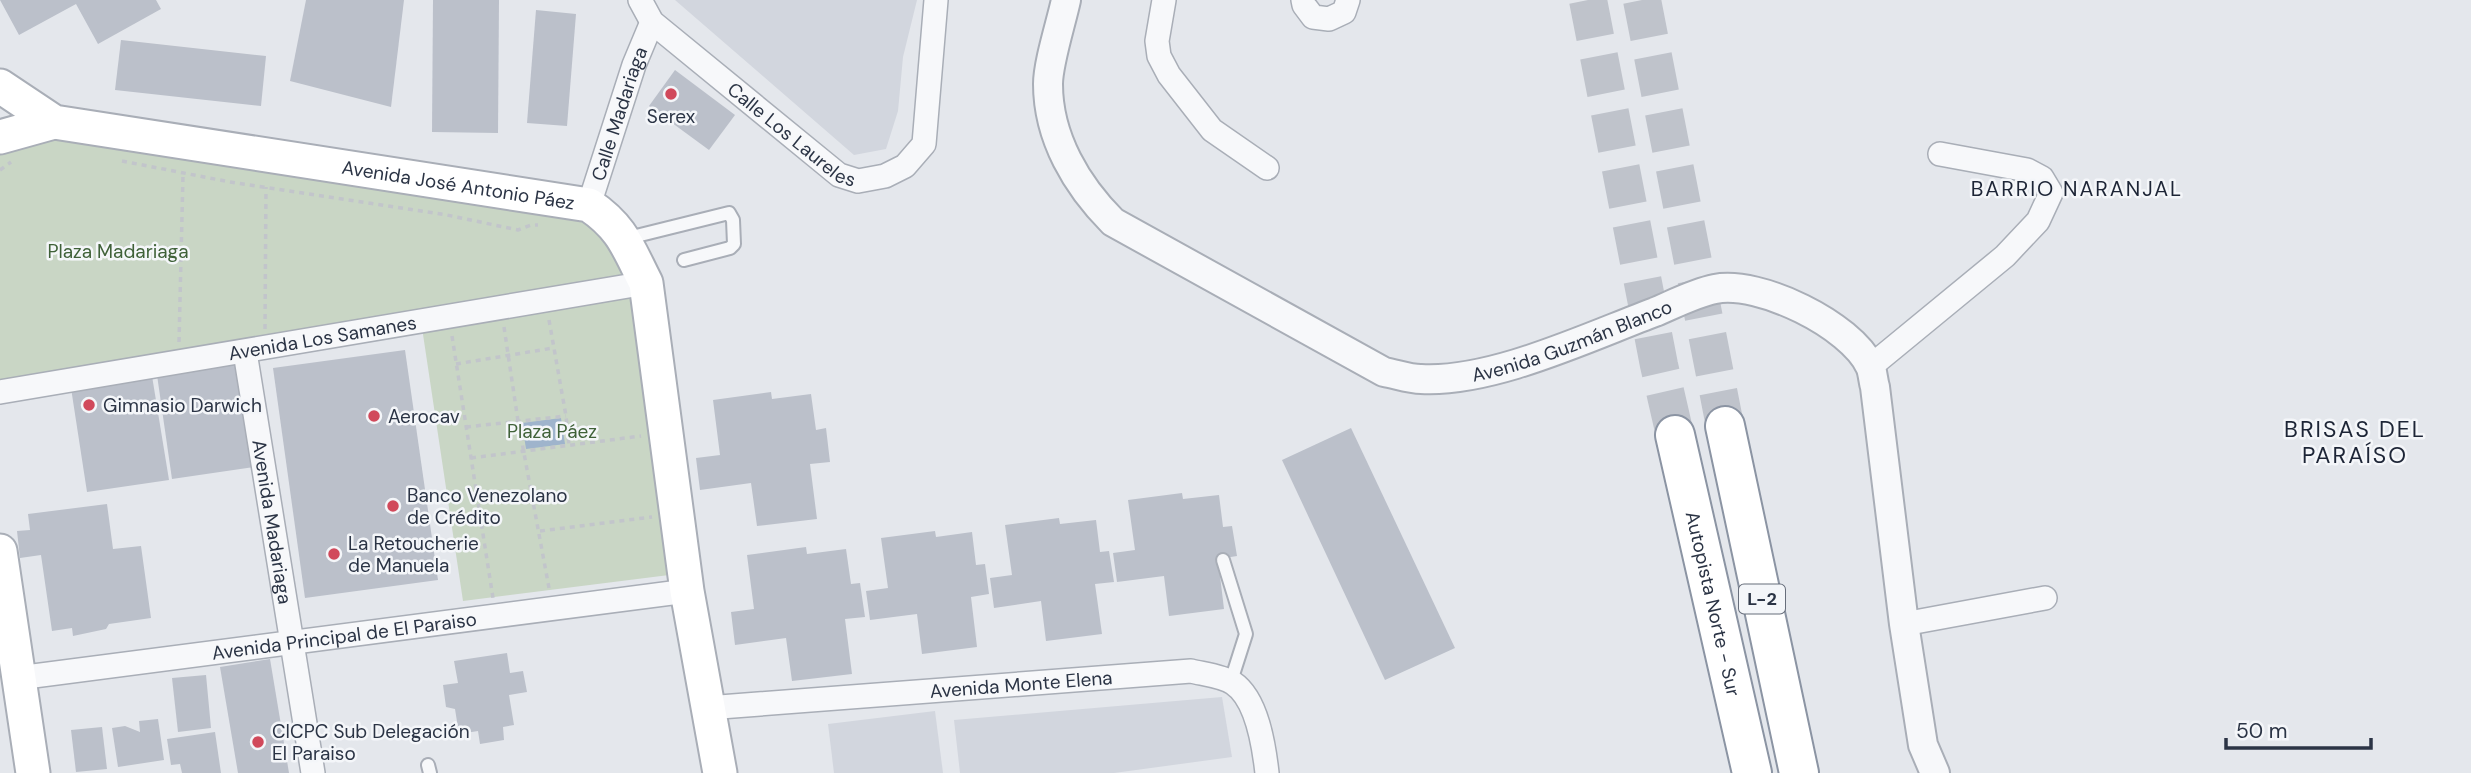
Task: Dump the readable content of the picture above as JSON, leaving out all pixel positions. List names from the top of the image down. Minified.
{"streets":{"highway":["L-2","Autopista Norte - Sur"],"main road":["Avenida José Antonio Páez"],"street":["Calle Madariaga","Calle Los Laureles","Avenida Los Samanes","Avenida Guzmán Blanco","Avenida Madariaga","Avenida Principal de El Paraiso","Avenida Monte Elena"]},"crossings":[["Calle Madariaga","Calle Los Laureles"],["Calle Madariaga","Avenida José Antonio Páez"],["Avenida José Antonio Páez","Avenida Los Samanes"],["Avenida José Antonio Páez","Avenida Principal de El Paraiso"],["Avenida José Antonio Páez","Avenida Monte Elena"],["Avenida Los Samanes","Avenida Madariaga"],["Avenida Madariaga","Avenida Principal de El Paraiso"]],"districts":["BARRIO NARANJAL","BRISAS DEL PARAÍSO"],"parks":["Plaza Madariaga","Plaza Páez"],"places":["Serex","Gimnasio Darwich","Aerocav","Banco Venezolano de Crédito","La Retoucherie de Manuela","CICPC Sub Delegación El Paraiso"],"scale_bar":"50 m"}
